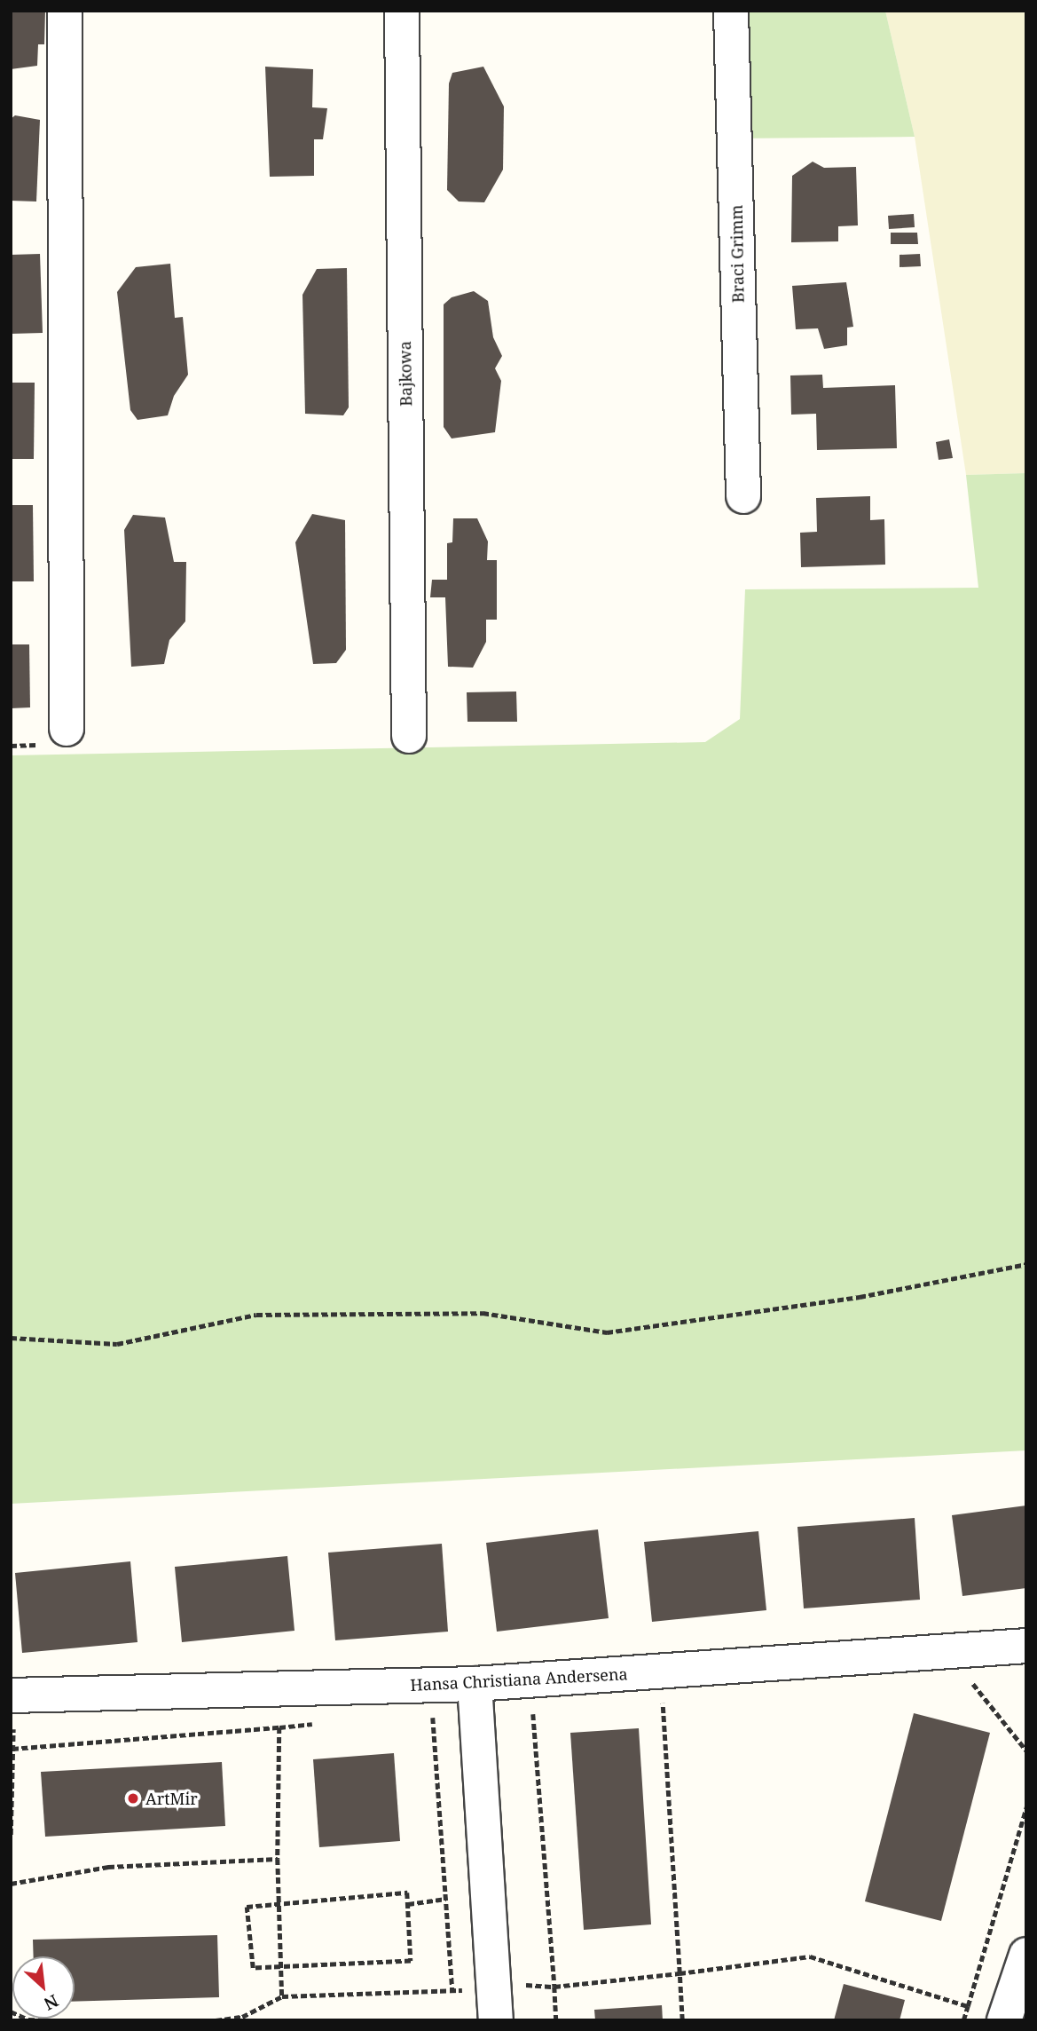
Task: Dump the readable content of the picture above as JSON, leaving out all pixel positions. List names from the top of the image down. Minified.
{"streets":{"street":["Braci Grimm","Bajkowa","Hansa Christiana Andersena"]},"places":["ArtMir"],"north":"bottom right"}
